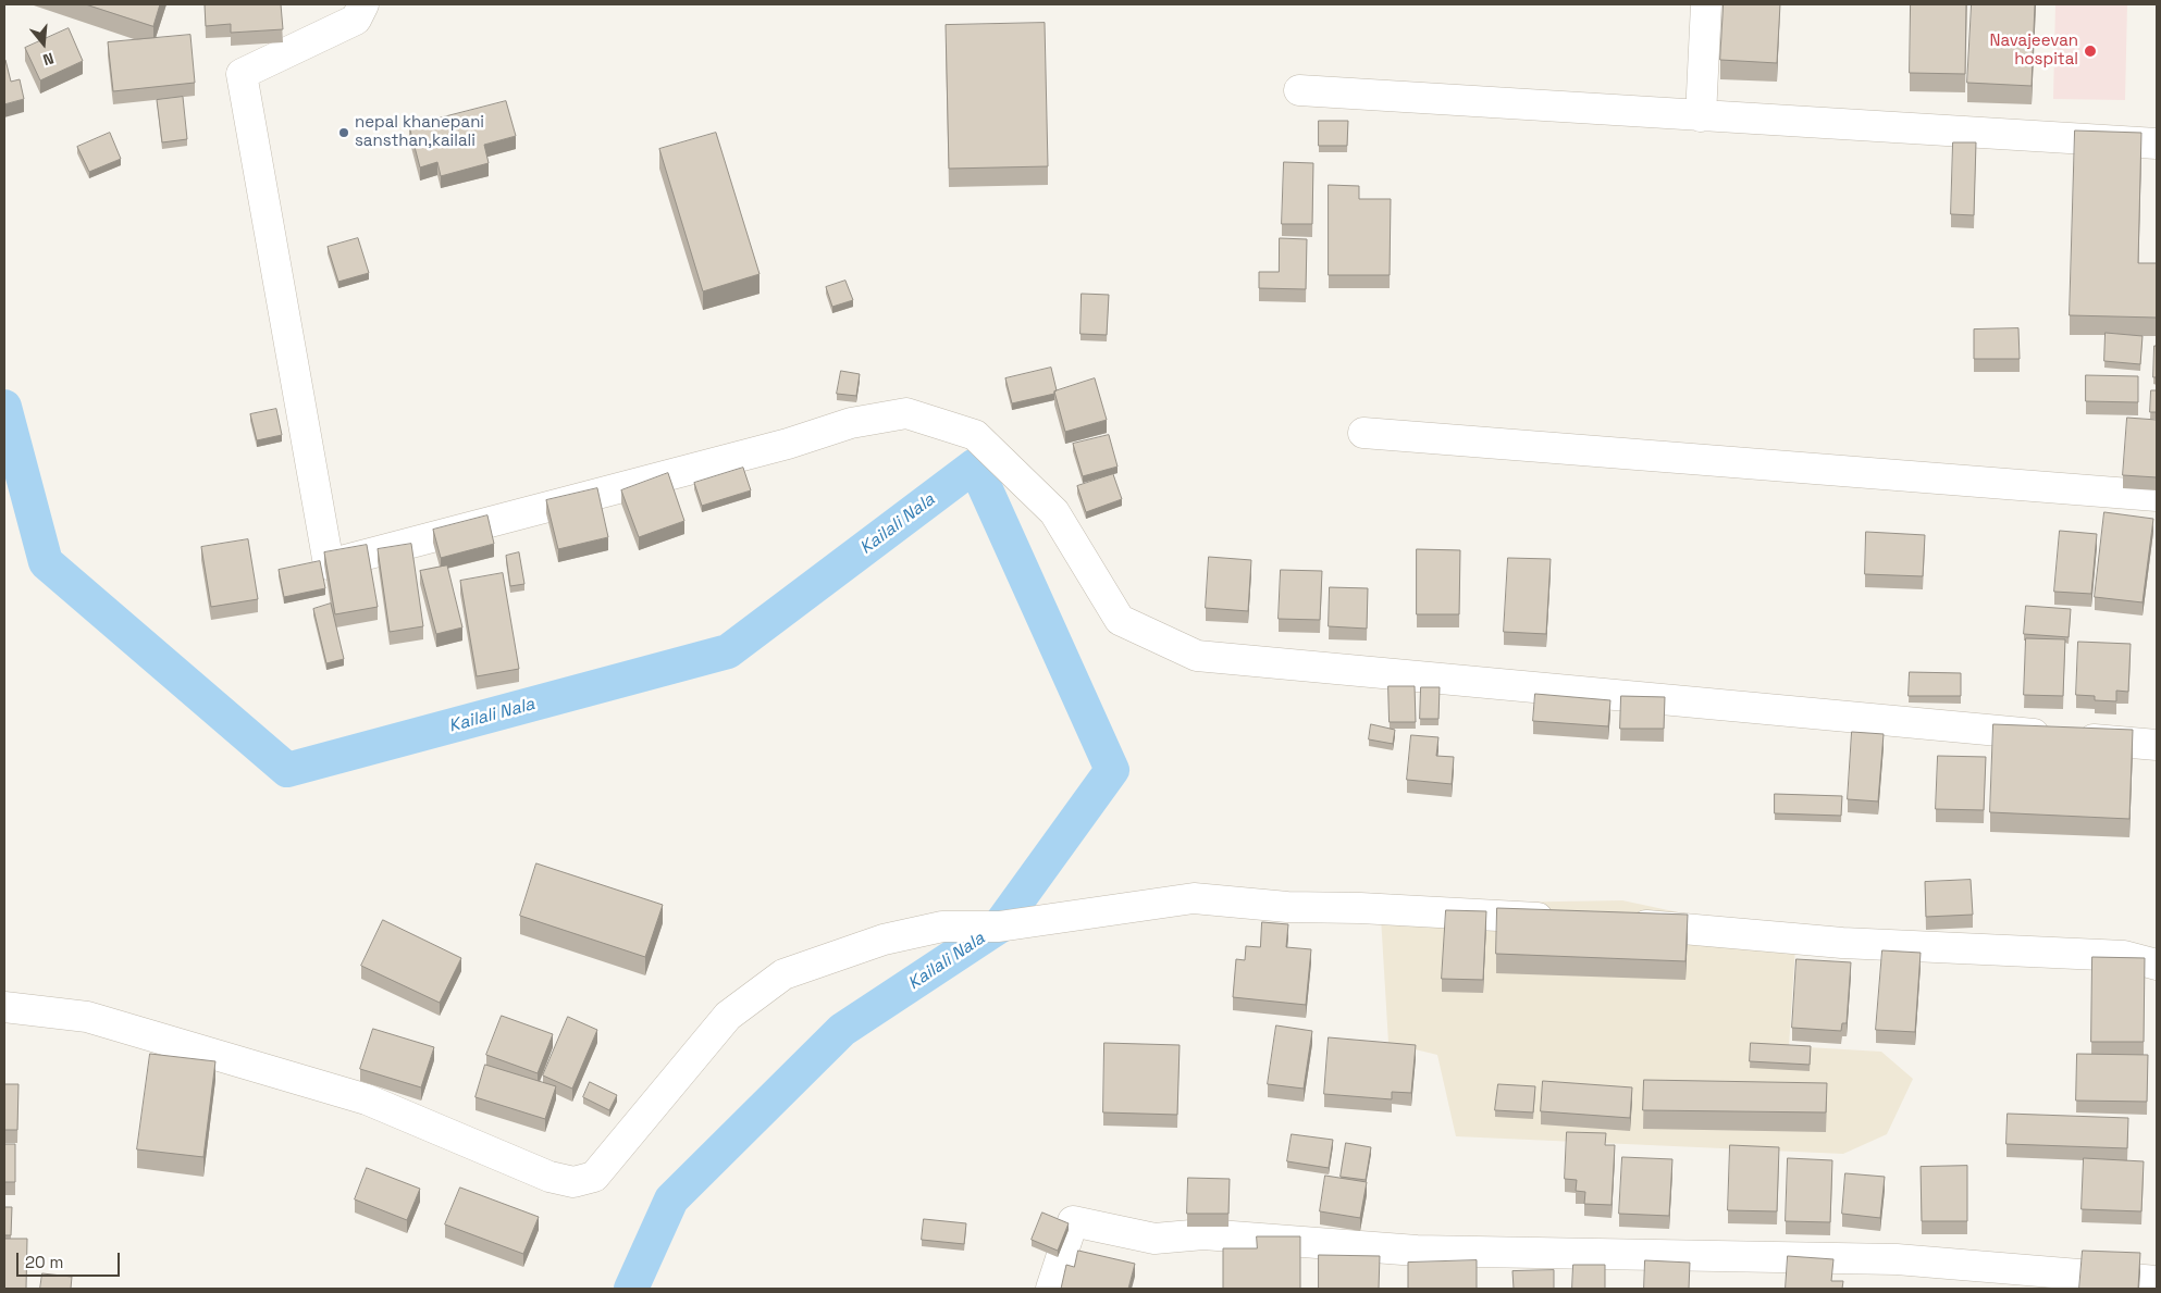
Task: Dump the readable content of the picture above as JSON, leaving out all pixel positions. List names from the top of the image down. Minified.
{"water":["Kailali Nala"],"places":["Navajeevan hospital","nepal khanepani sansthan,kailali"],"scale_bar":"20 m","north":"bottom"}
